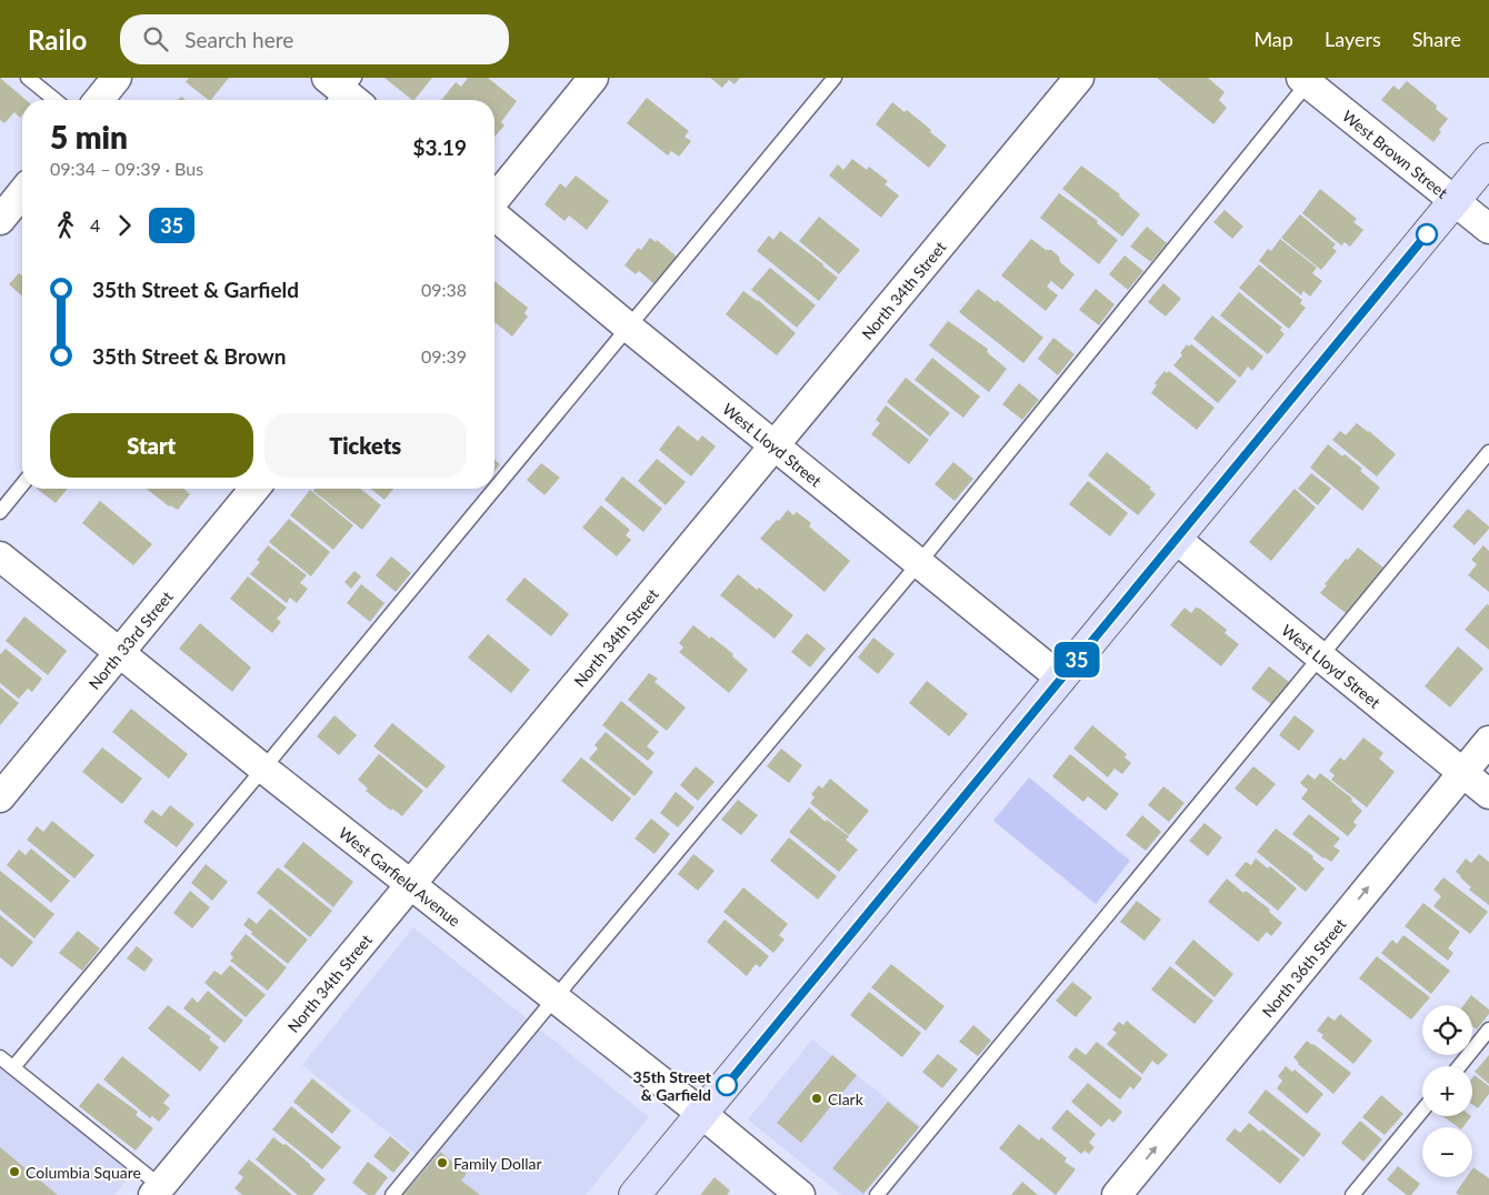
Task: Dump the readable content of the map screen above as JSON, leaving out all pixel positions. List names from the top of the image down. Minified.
{"streets":{"street":["West Brown Street","North 34th Street","West Lloyd Street","North 33rd Street","West Garfield Avenue","North 36th Street"]},"crossings":[["North 34th Street","West Lloyd Street"],["North 34th Street","West Garfield Avenue"],["West Lloyd Street","North 36th Street"],["North 33rd Street","West Garfield Avenue"]],"one_way":["North 36th Street"],"places":["35th Street & Garfield","Clark","Family Dollar","Columbia Square"],"lines":["bus line 35"],"page":{"header":"Railo","search":"Search here","nav":["Map","Layers","Share"],"on_map":"35","heading":["5 min","09:34 – 09:39 · Bus","$3.19"],"legs":["4","35"],"list":[{"name":"35th Street & Garfield","value":"09:38"},{"name":"35th Street & Brown","value":"09:39"}],"buttons":["Start","Tickets"],"map_buttons":["+","−"]}}
